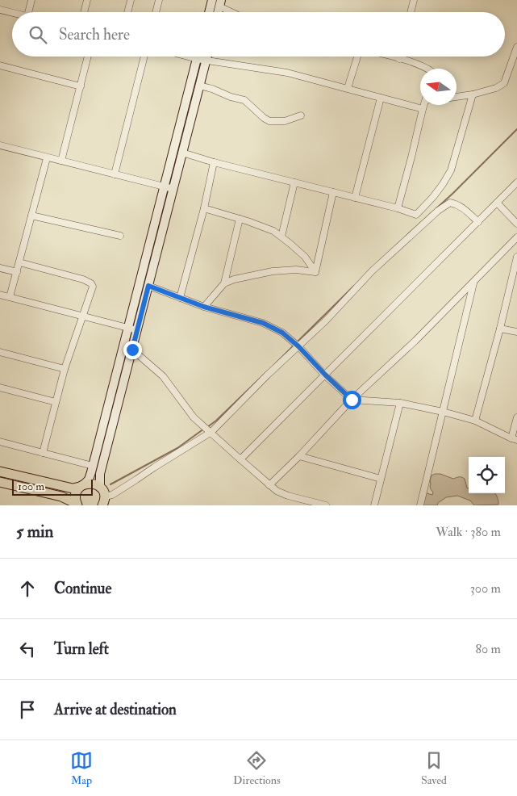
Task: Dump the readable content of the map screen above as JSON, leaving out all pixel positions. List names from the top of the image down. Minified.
{"scale_bar":"100 m","north":"left","page":{"search":"Search here","scale":"100 m","heading":["5 min","Walk · 380 m"],"list":[["Continue","300 m"],["Turn left","80 m"],"Arrive at destination"],"nav":["Map","Directions","Saved"]}}
